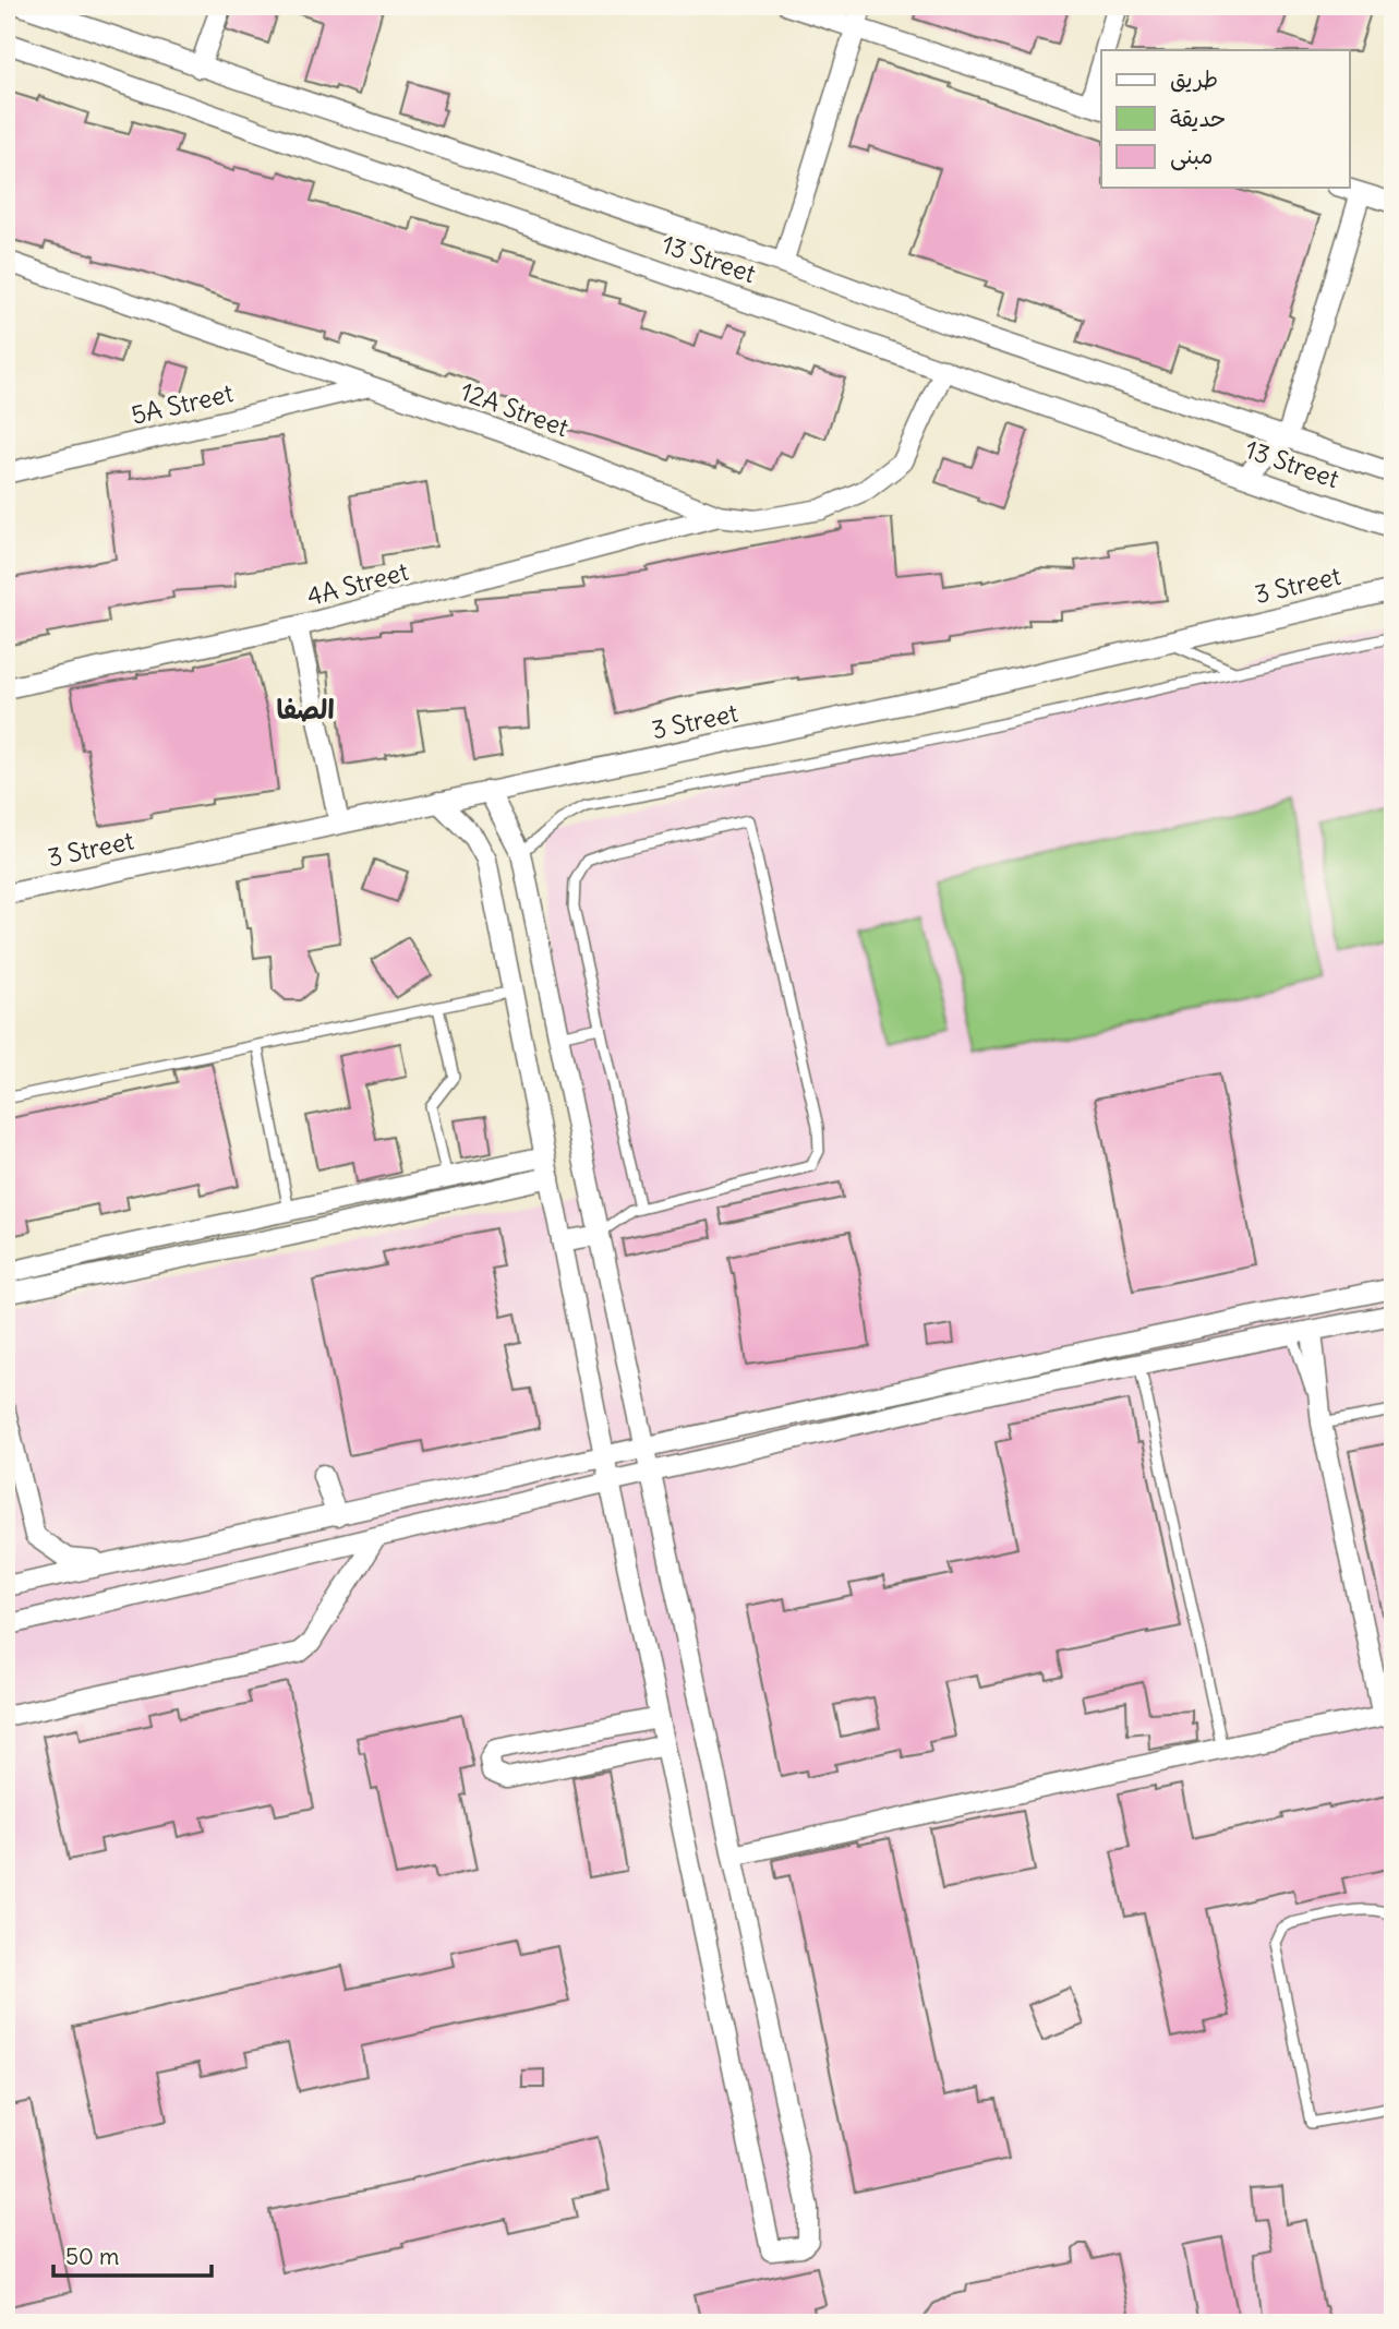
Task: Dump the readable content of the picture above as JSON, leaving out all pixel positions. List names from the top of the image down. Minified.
{"streets":{"street":["13 Street","5A Street","12A Street","4A Street","3 Street"]},"crossings":[["13 Street","12A Street"],["5A Street","12A Street"],["12A Street","4A Street"]],"districts":["الصفا"],"legend":["طريق","حديقة","مبنى"],"scale_bar":"50 m"}
